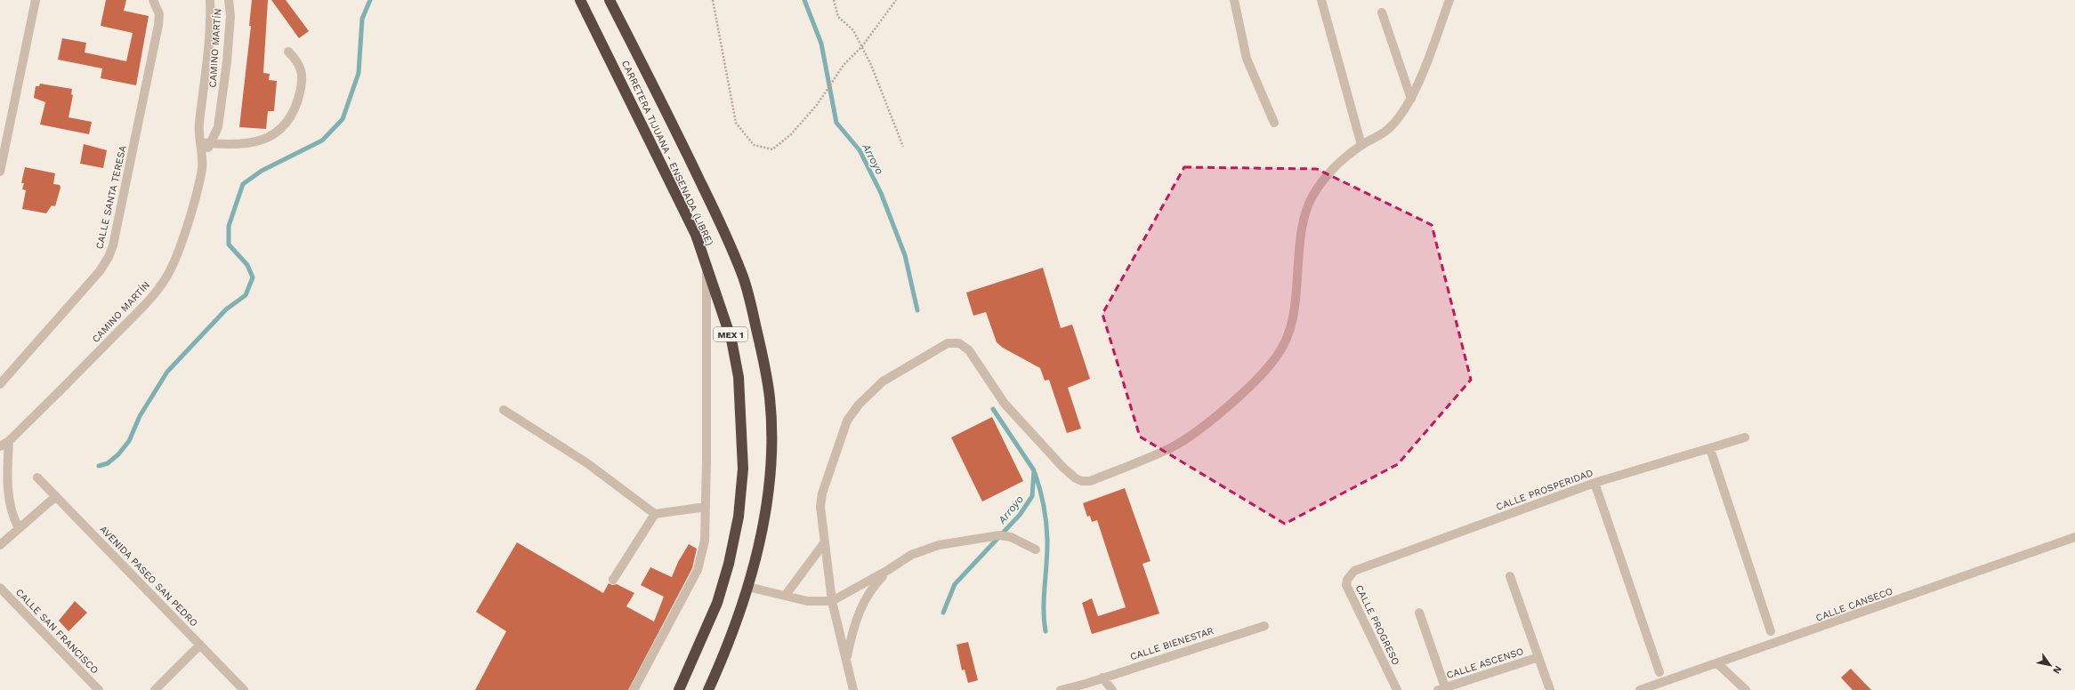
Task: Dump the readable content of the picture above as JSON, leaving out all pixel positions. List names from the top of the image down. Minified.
{"streets":{"highway":["CARRETERA TIJUANA - ENSENADA (LIBRE)","MEX 1"],"street":["CAMINO MARTÍN","CALLE SANTA TERESA","CALLE PROSPERIDAD","AVENIDA PASEO SAN PEDRO","CALLE CANSECO","CALLE PROGRESO","CALLE SAN FRANCISCO","CALLE BIENESTAR","CALLE ASCENSO"]},"crossings":[["CALLE PROSPERIDAD","CALLE PROGRESO"]],"water":["Arroyo"],"north":"bottom right"}
